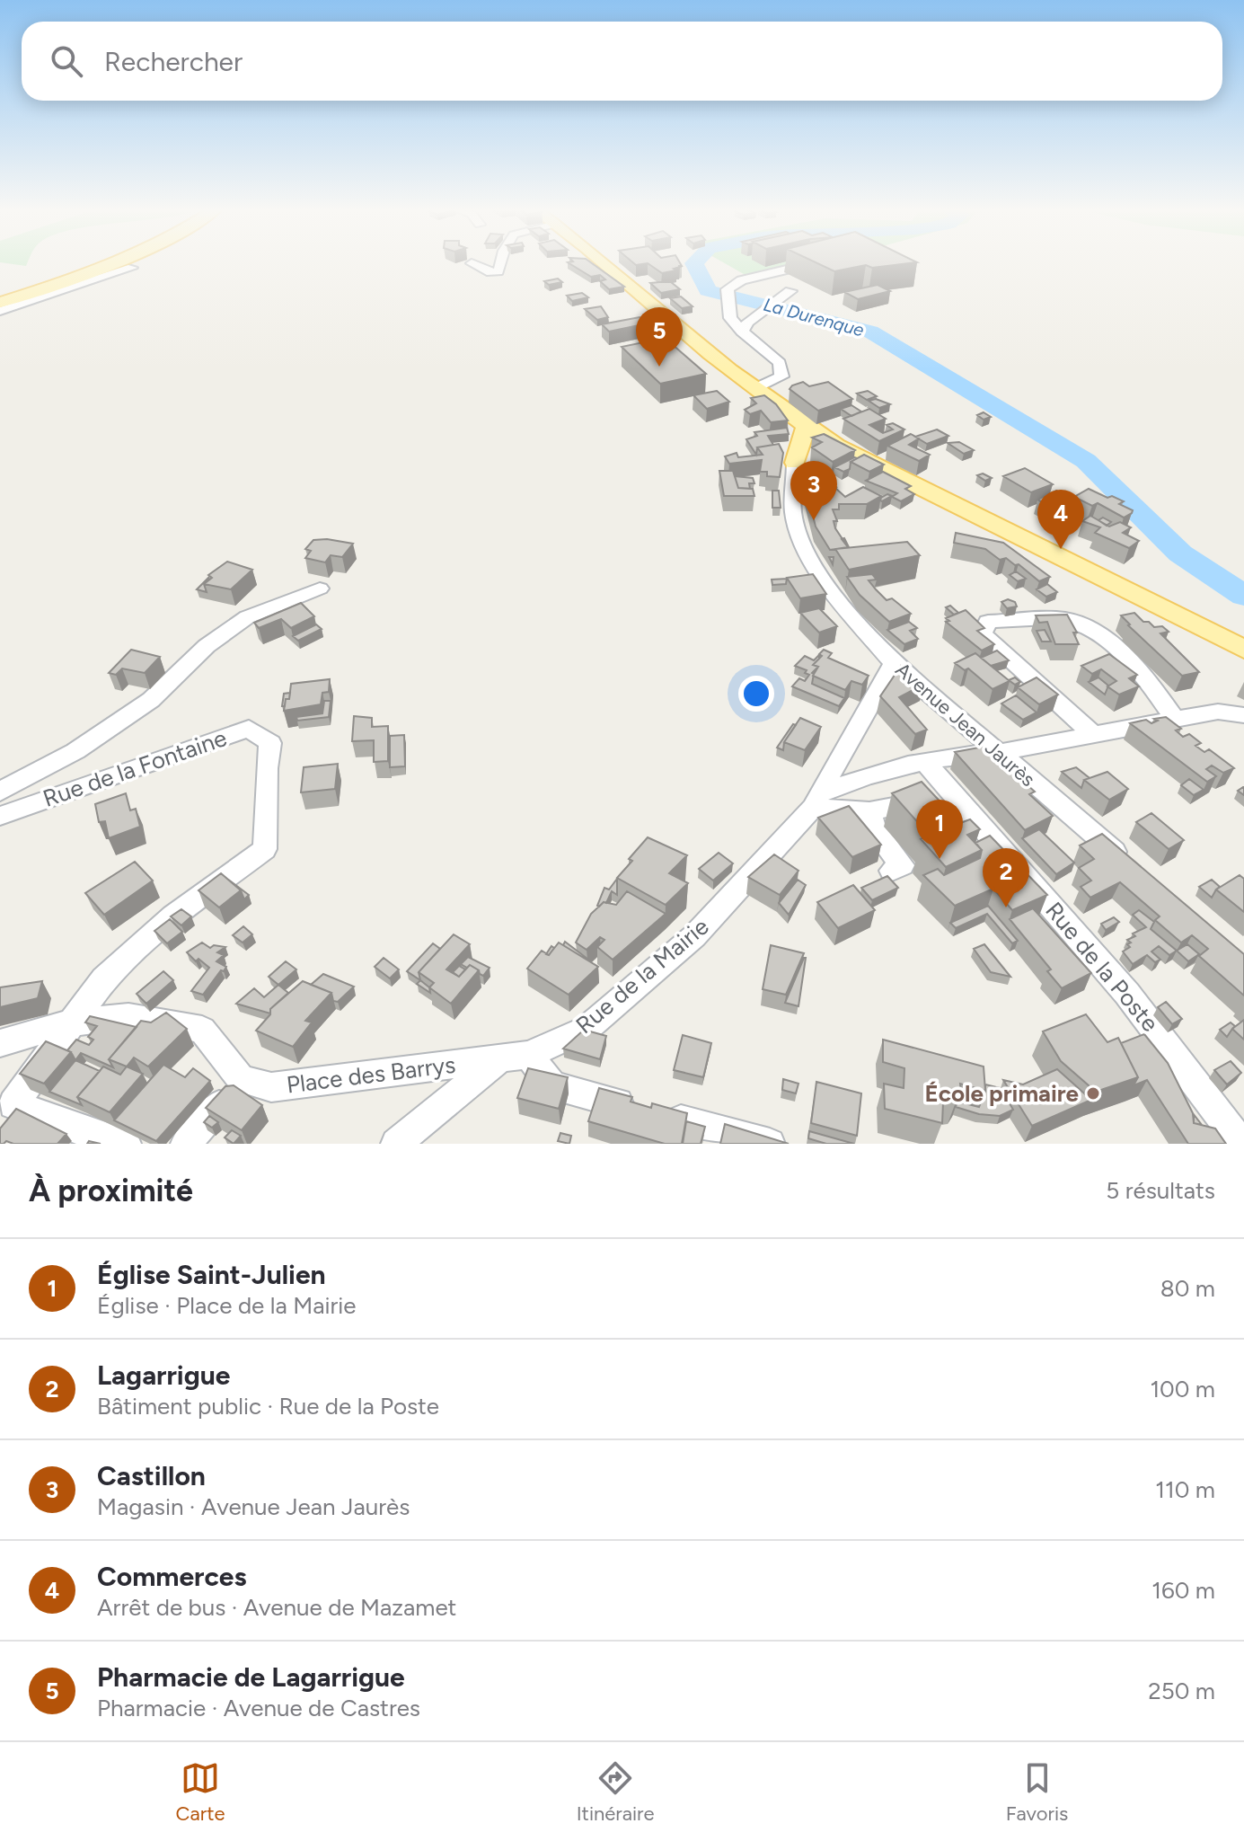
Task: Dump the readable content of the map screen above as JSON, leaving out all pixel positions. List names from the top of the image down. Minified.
{"streets":{"main road":["Avenue Jean Jaurès"],"street":["Rue de la Fontaine","Rue de la Poste","Rue de la Mairie","Place des Barrys"]},"crossings":[["Avenue Jean Jaurès","Rue de la Mairie"],["Rue de la Poste","Rue de la Mairie"],["Rue de la Mairie","Place des Barrys"]],"water":["La Durenque"],"places":["École primaire"],"page":{"search":"Rechercher","pins":["5","3","4","1","2"],"heading":["À proximité","5 résultats"],"list":[{"mark":"1","name":"Église Saint-Julien","note":"Église · Place de la Mairie","value":"80 m"},{"mark":"2","name":"Lagarrigue","note":"Bâtiment public · Rue de la Poste","value":"100 m"},{"mark":"3","name":"Castillon","note":"Magasin · Avenue Jean Jaurès","value":"110 m"},{"mark":"4","name":"Commerces","note":"Arrêt de bus · Avenue de Mazamet","value":"160 m"},{"mark":"5","name":"Pharmacie de Lagarrigue","note":"Pharmacie · Avenue de Castres","value":"250 m"}],"nav":["Carte","Itinéraire","Favoris"]}}
